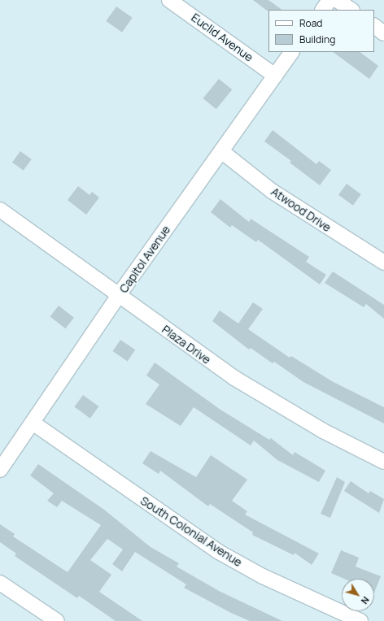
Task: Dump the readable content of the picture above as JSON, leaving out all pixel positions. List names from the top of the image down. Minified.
{"streets":{"street":["Euclid Avenue","Atwood Drive","Capitol Avenue","Plaza Drive","South Colonial Avenue"]},"crossings":[["Euclid Avenue","Capitol Avenue"],["Atwood Drive","Capitol Avenue"],["Capitol Avenue","Plaza Drive"],["Capitol Avenue","South Colonial Avenue"]],"legend":["Road","Building"],"north":"bottom right"}
